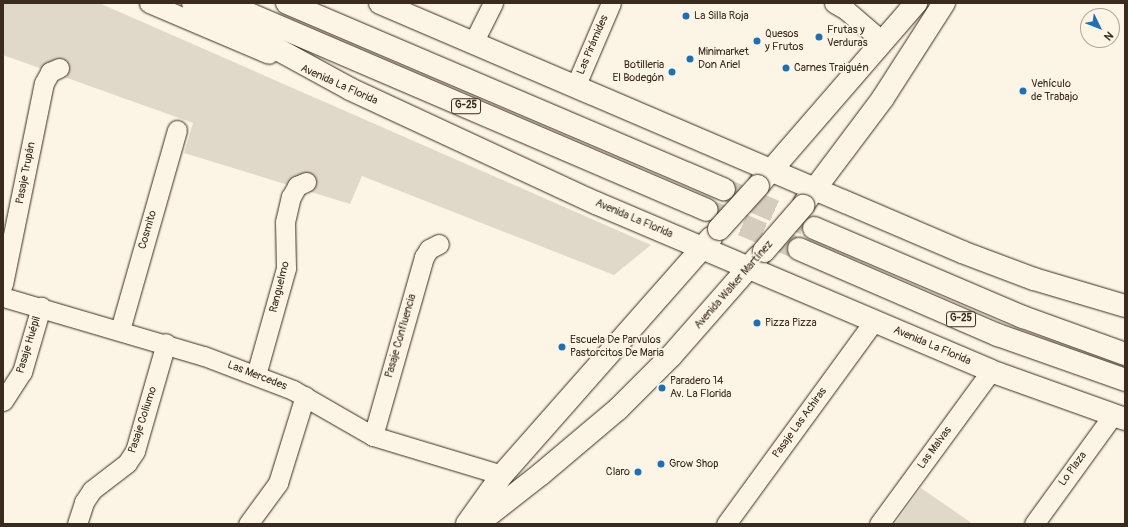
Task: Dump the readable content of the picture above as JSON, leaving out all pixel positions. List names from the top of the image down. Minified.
{"streets":{"main road":["Avenida La Florida","G-25","Avenida Walker Martínez"],"street":["Las Pirámides","Pasaje Trupán","Cosmito","Ranguelmo","Pasaje Confluencia","Pasaje Huépil","Las Mercedes","Pasaje Coliumo","Pasaje Las Achiras","Las Malvas","Lo Plaza"]},"crossings":[["Avenida La Florida","Avenida Walker Martínez"],["Avenida La Florida","Pasaje Las Achiras"],["Avenida La Florida","Las Malvas"],["Avenida La Florida","Lo Plaza"],["Cosmito","Las Mercedes"],["Ranguelmo","Las Mercedes"],["Pasaje Confluencia","Las Mercedes"],["Pasaje Huépil","Las Mercedes"],["Las Mercedes","Pasaje Coliumo"]],"places":["La Silla Roja","Frutas y Verduras","Quesos y Frutos","Minimarket Don Ariel","Carnes Traiguén","Botilleria El Bodegón","Vehículo de Trabajo","Pizza Pizza","Escuela De Parvulos Pastorcitos De Maria","Paradero 14 Av. La Florida","Grow Shop","Claro"],"north":"bottom right"}
